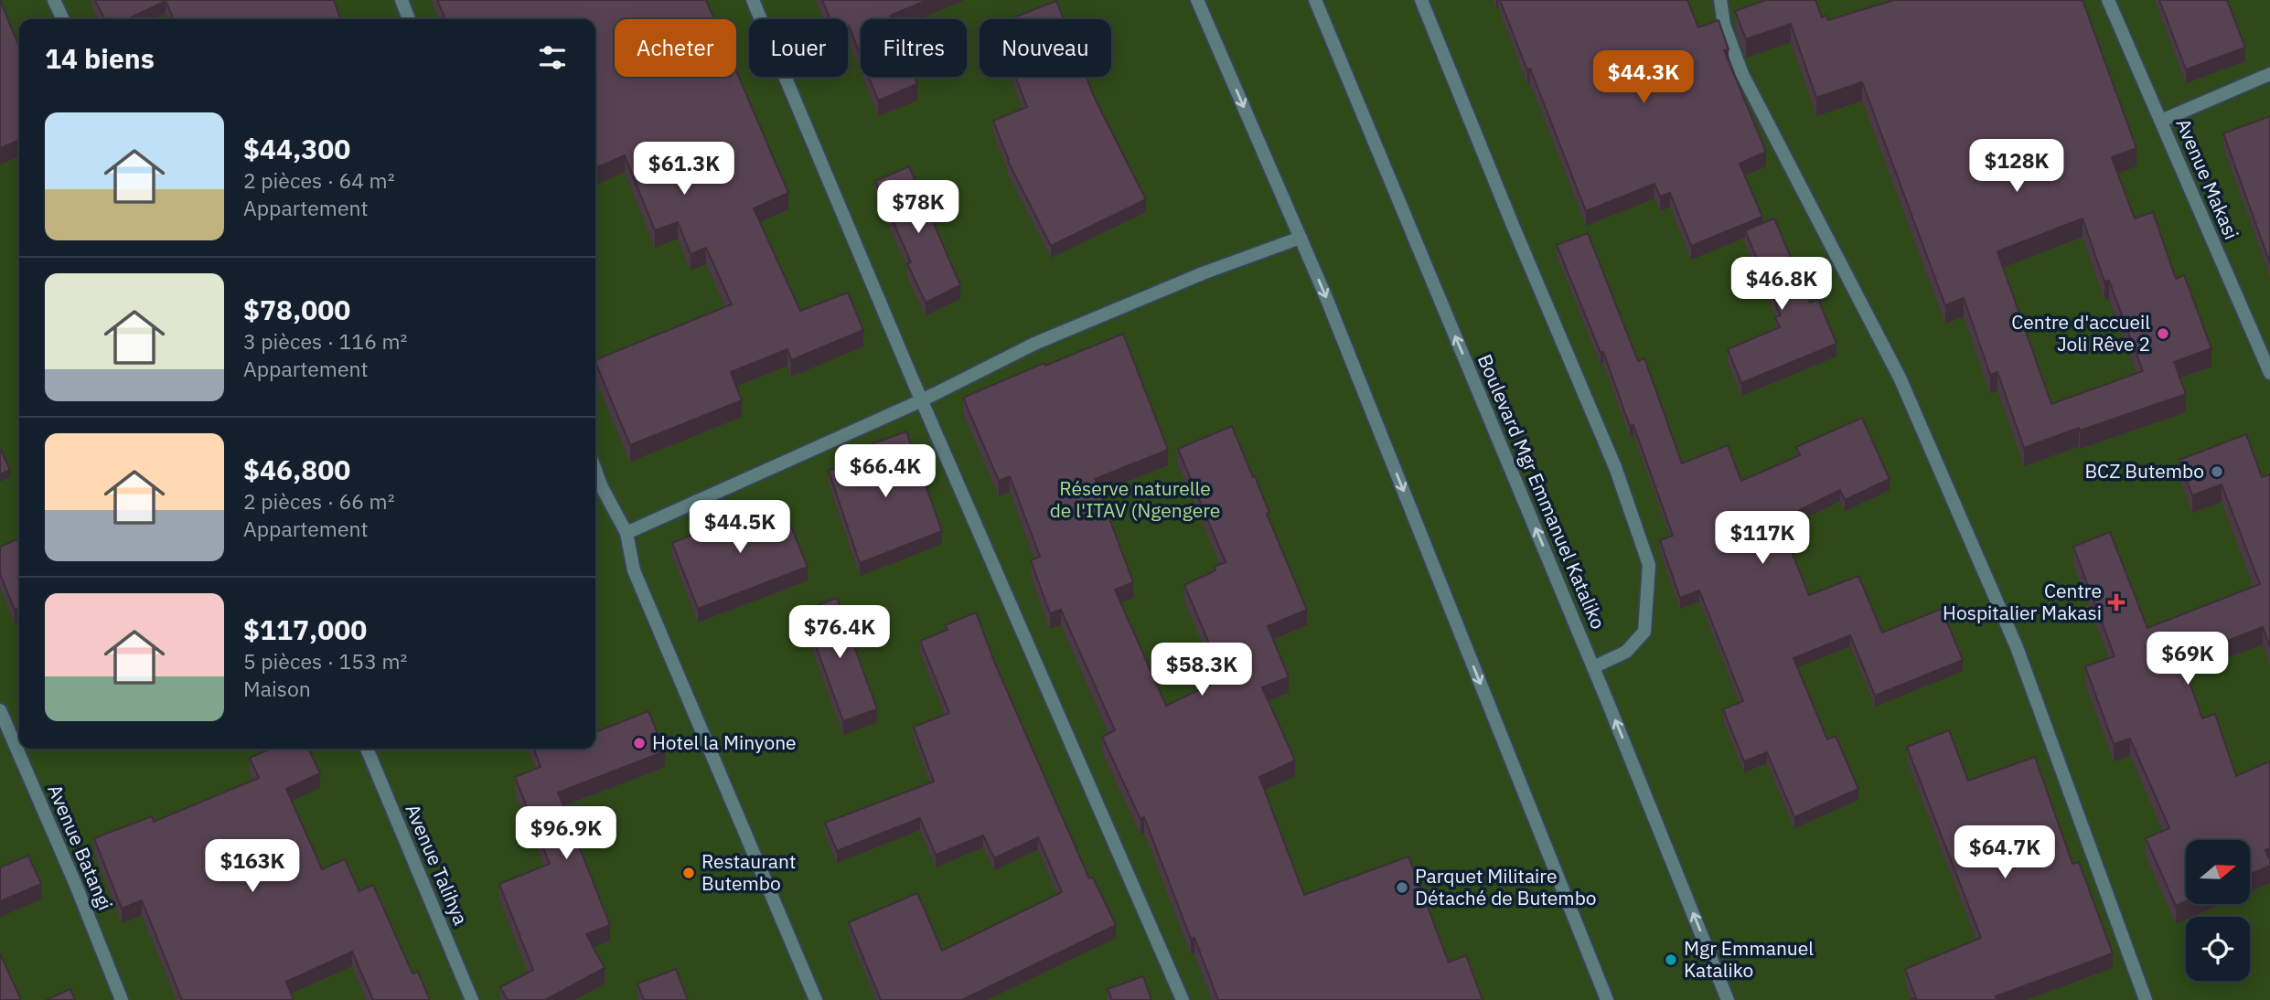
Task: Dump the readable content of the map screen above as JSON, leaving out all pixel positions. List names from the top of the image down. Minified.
{"streets":{"street":["Avenue Makasi","Boulevard Mgr Emmanuel Kataliko","Avenue Batangi","Avenue Talihya"]},"parks":["Réserve naturelle de l'ITAV (Ngengere"],"places":{"other":["Centre d'accueil Joli Rêve 2","BCZ Butembo","Hotel la Minyone","Restaurant Butembo","Parquet Militaire Détaché de Butembo","Mgr Emmanuel Kataliko"],"health":["Centre Hospitalier Makasi"]},"north":"right","page":{"chip":["Acheter","Louer","Filtres","Nouveau"],"heading":"14 biens","price":["$44.3K","$128K","$61.3K","$78K","$46.8K","$66.4K","$44.5K","$117K","$76.4K","$69K","$58.3K","$96.9K","$64.7K","$163K"],"list":[{"name":"$44,300","note":"2 pièces · 64 m² · Appartement"},{"name":"$78,000","note":"3 pièces · 116 m² · Appartement"},{"name":"$46,800","note":"2 pièces · 66 m² · Appartement"},{"name":"$117,000","note":"5 pièces · 153 m² · Maison"}]}}
